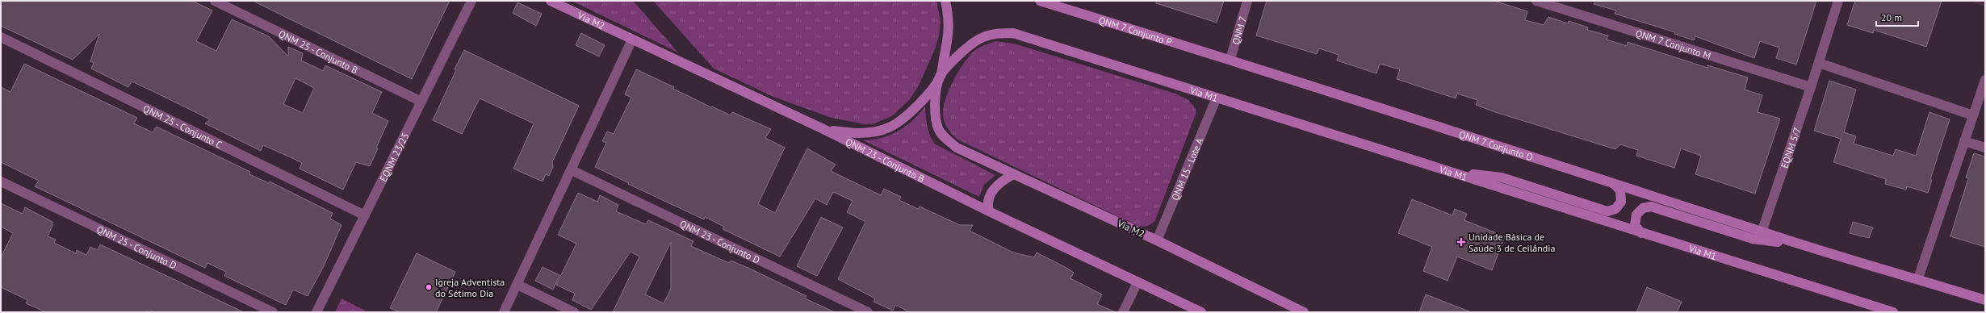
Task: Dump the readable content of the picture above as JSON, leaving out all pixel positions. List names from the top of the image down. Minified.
{"streets":{"main road":["Via M2","QNM 7 Conjunto P","Via M1","QNM 7 Conjunto O","QNM 23 - Conjunto B"],"street":["QNM 7","QNM 7 Conjunto M","QNM 25 - Conjunto B","QNM 25 - Conjunto C","EQNM 5/7","EQNM 23/25","QNM 15 - Lote A","QNM 23 - Conjunto D","QNM 25 - Conjunto D"]},"crossings":[["Via M2","Via M1"],["Via M2","QNM 23 - Conjunto B"],["Via M2","QNM 15 - Lote A"],["QNM 7 Conjunto P","QNM 7"],["QNM 7 Conjunto P","QNM 7 Conjunto O"],["QNM 7","QNM 7 Conjunto O"],["QNM 7 Conjunto M","EQNM 5/7"],["QNM 25 - Conjunto B","EQNM 23/25"],["Via M1","QNM 23 - Conjunto B"],["Via M1","QNM 15 - Lote A"],["QNM 25 - Conjunto C","EQNM 23/25"],["QNM 7 Conjunto O","EQNM 5/7"]],"places":{"health":["Unidade Básica de Saúde 3 de Ceilândia"],"other":["Igreja Adventista do Sétimo Dia"]},"scale_bar":"20 m"}
